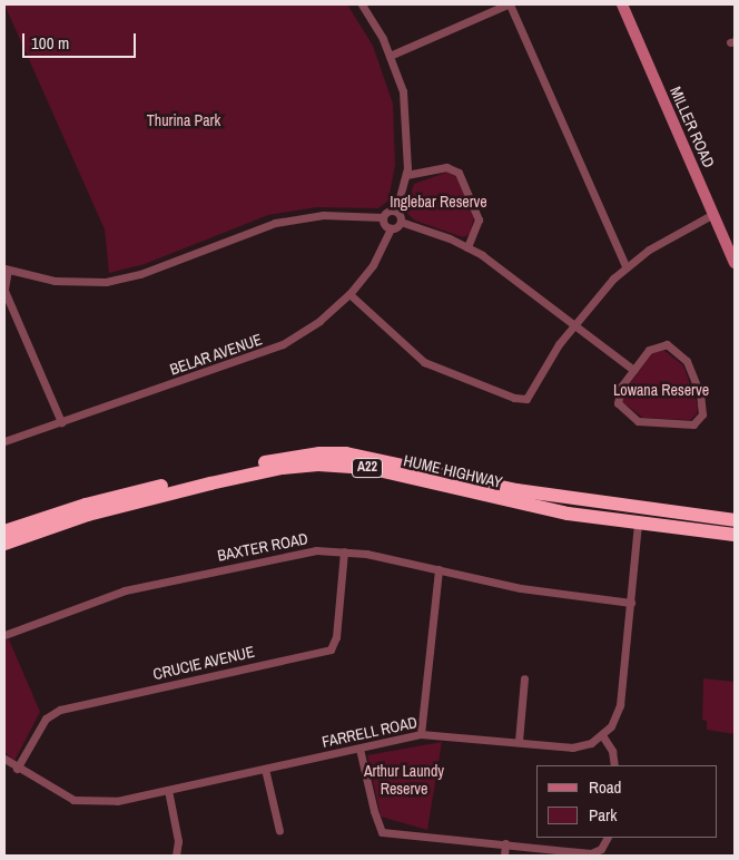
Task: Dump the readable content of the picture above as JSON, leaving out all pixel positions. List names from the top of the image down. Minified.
{"streets":{"highway":["A22","HUME HIGHWAY"],"main road":["MILLER ROAD"],"street":["BELAR AVENUE","BAXTER ROAD","CRUCIE AVENUE","FARRELL ROAD"]},"crossings":[["BAXTER ROAD","CRUCIE AVENUE"],["CRUCIE AVENUE","FARRELL ROAD"]],"parks":["Thurina Park","Inglebar Reserve","Lowana Reserve","Arthur Laundy Reserve"],"legend":["Road","Park"],"scale_bar":"100 m"}
